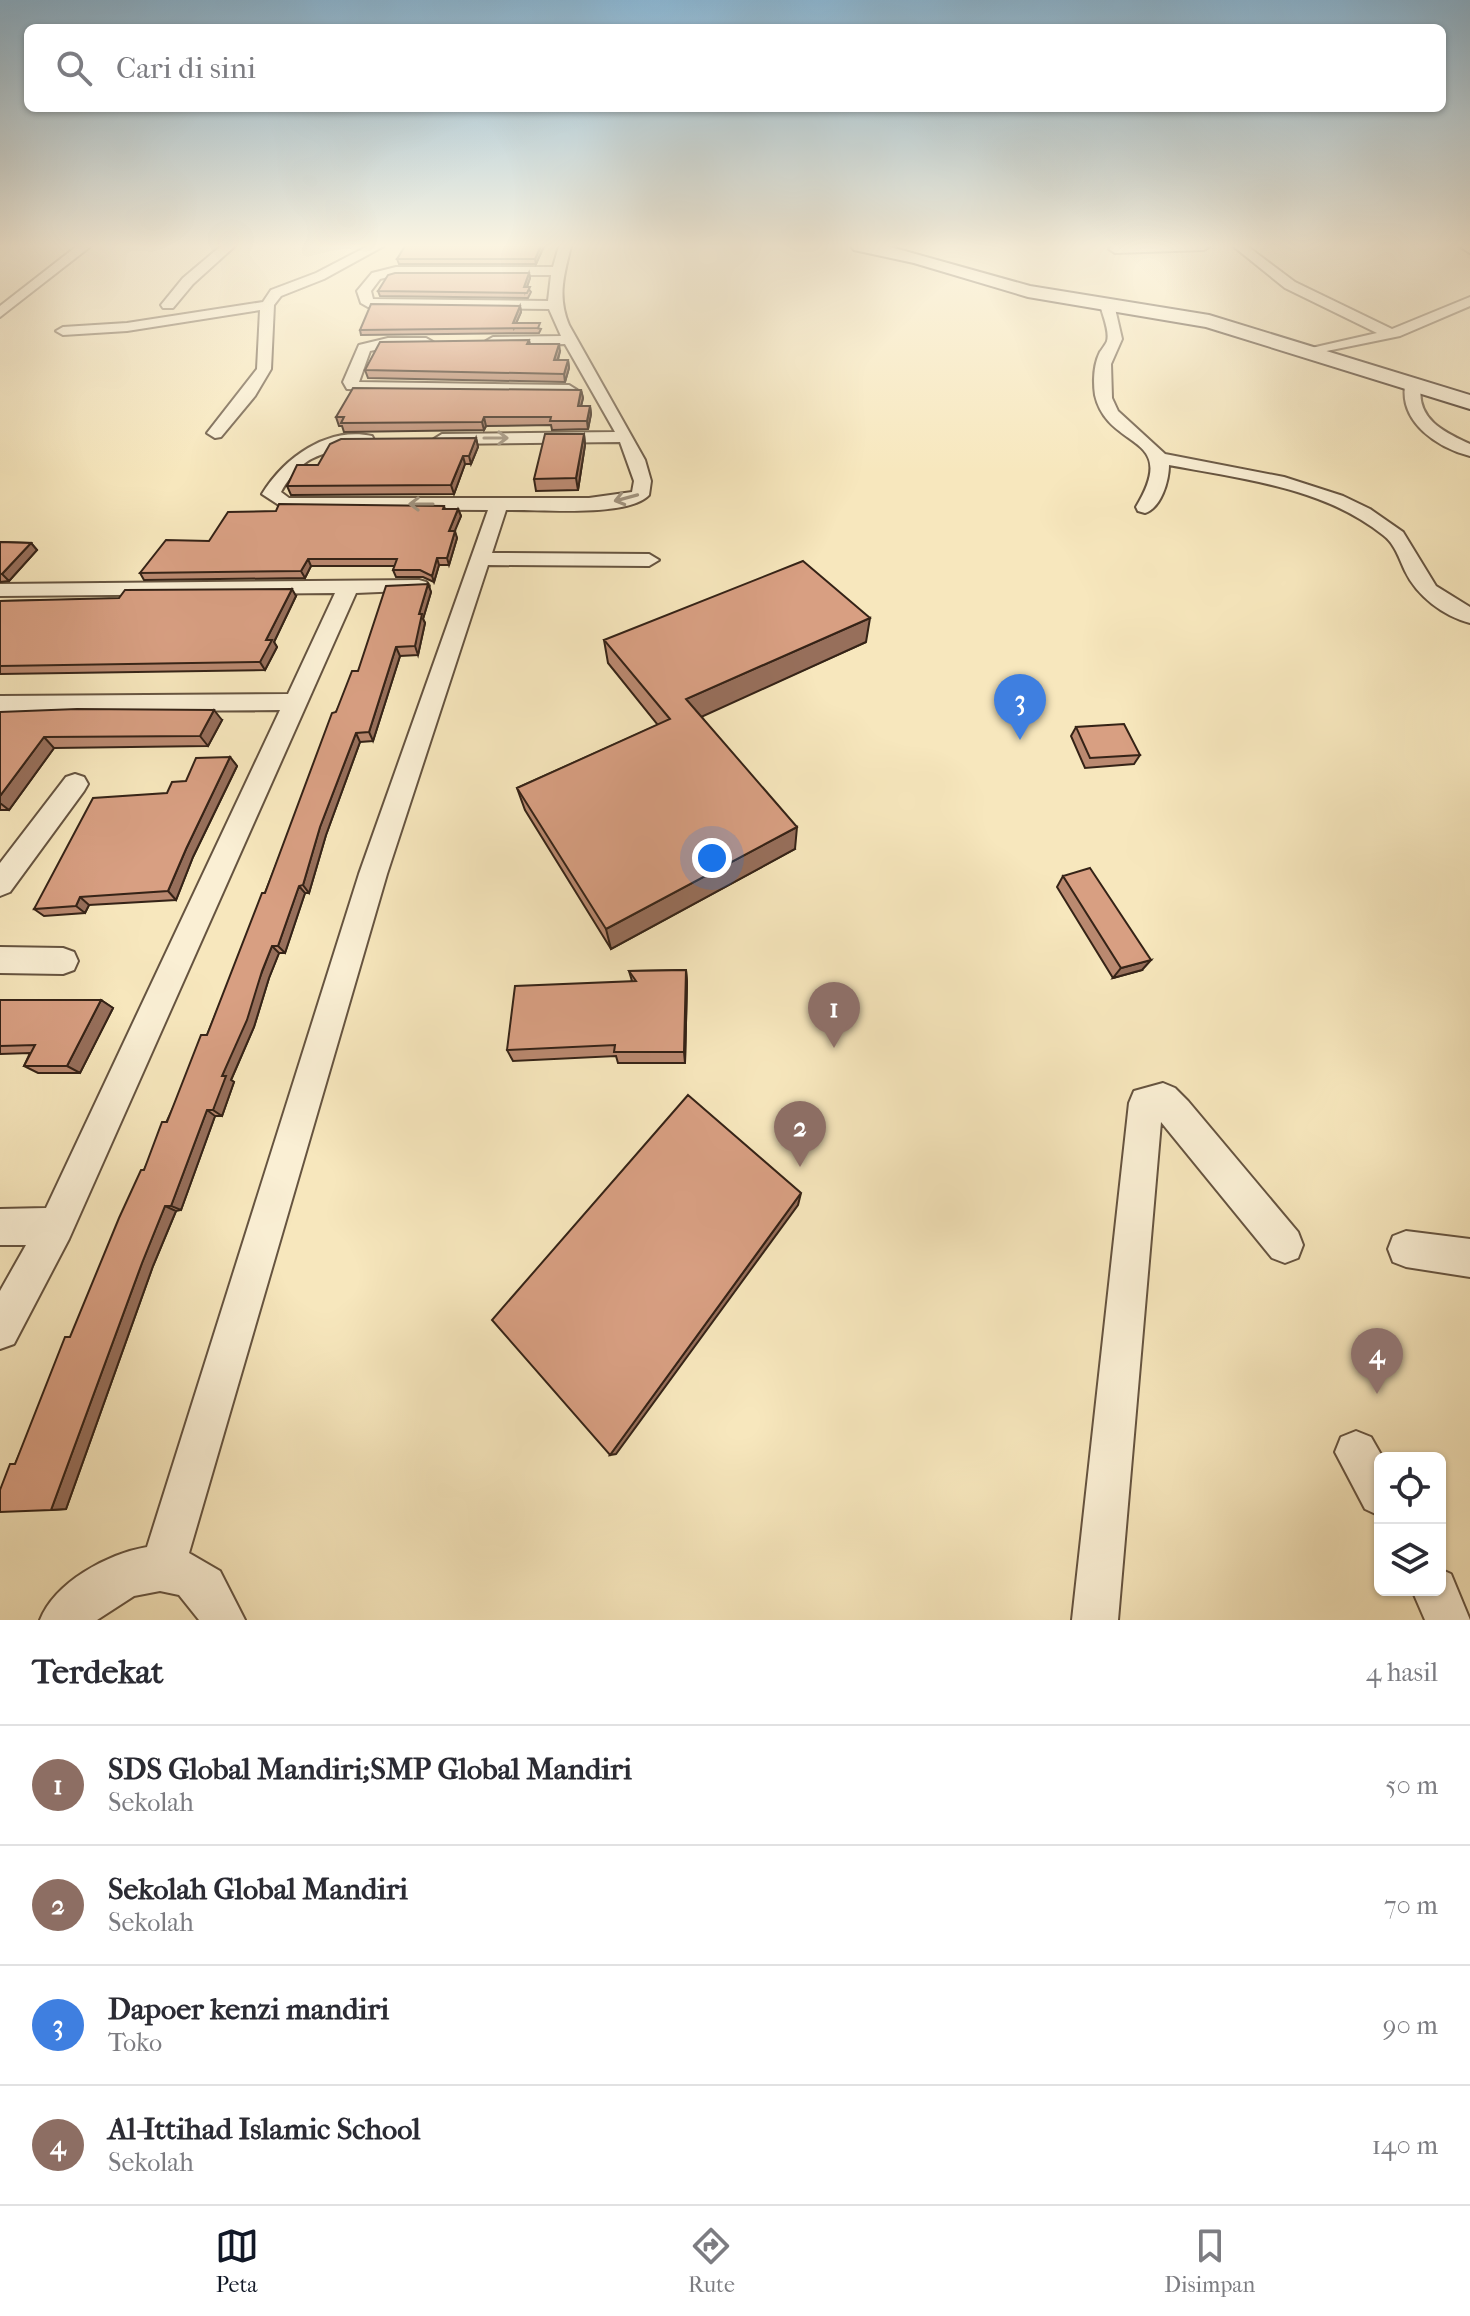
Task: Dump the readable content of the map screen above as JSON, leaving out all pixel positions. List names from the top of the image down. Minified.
{"page":{"search":"Cari di sini","pins":["3","1","2","4"],"heading":["Terdekat","4 hasil"],"list":[{"mark":"1","name":"SDS Global Mandiri;SMP Global Mandiri","note":"Sekolah","value":"50 m"},{"mark":"2","name":"Sekolah Global Mandiri","note":"Sekolah","value":"70 m"},{"mark":"3","name":"Dapoer kenzi mandiri","note":"Toko","value":"90 m"},{"mark":"4","name":"Al-Ittihad Islamic School","note":"Sekolah","value":"140 m"}],"nav":["Peta","Rute","Disimpan"]}}
